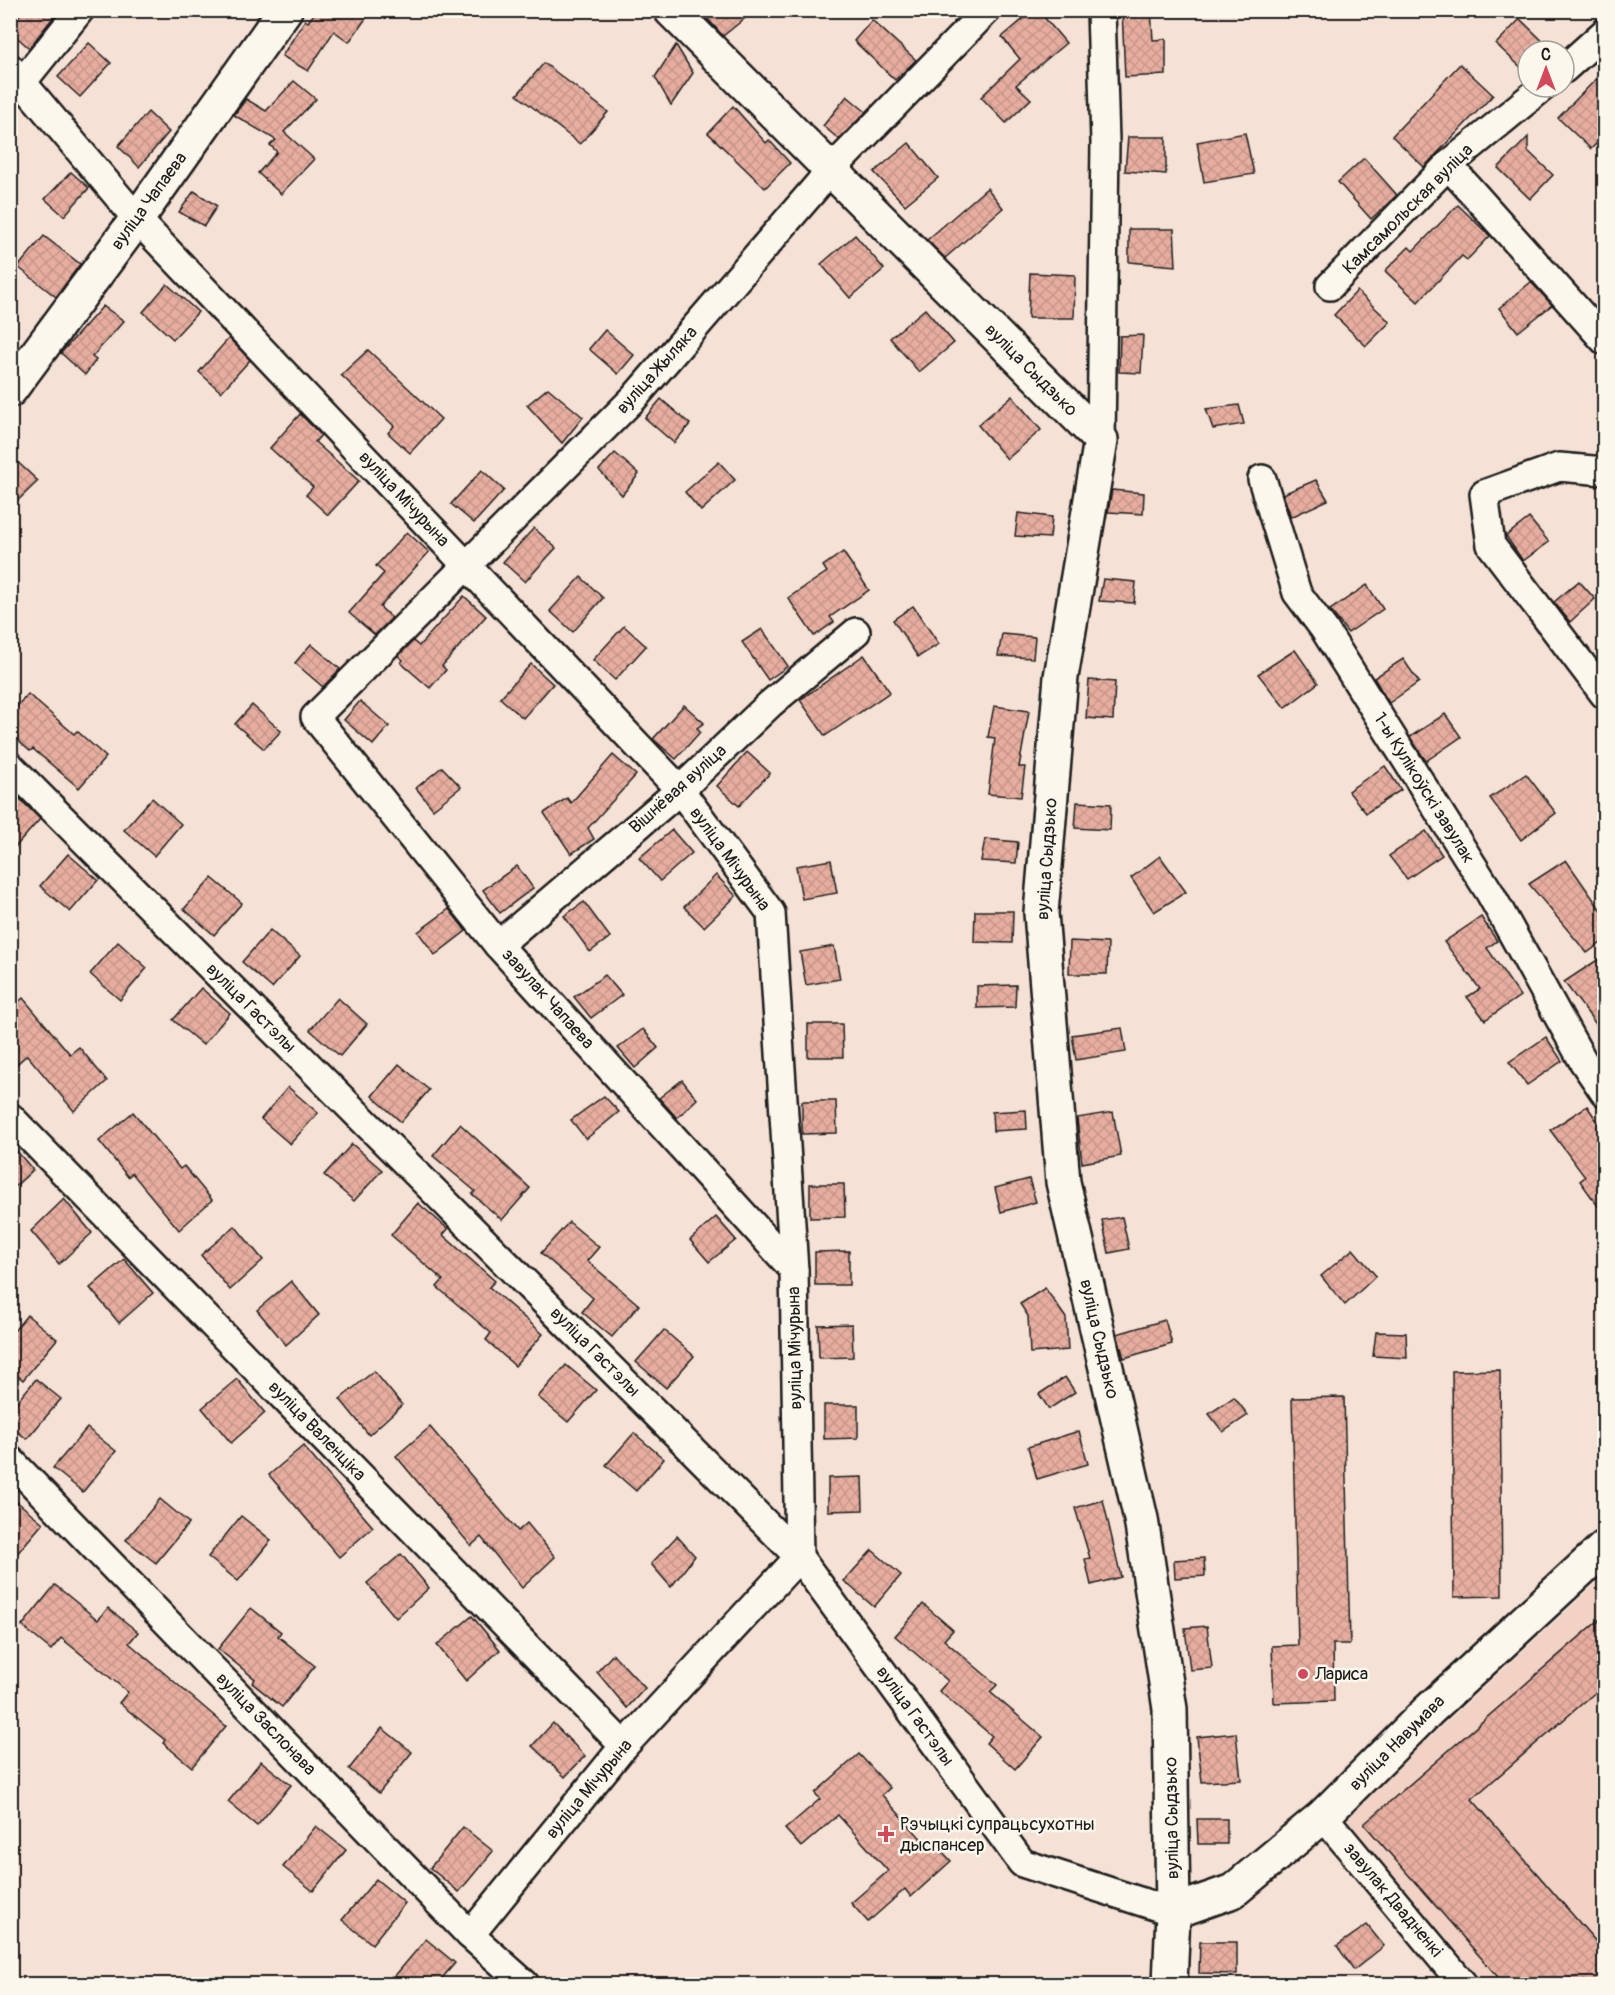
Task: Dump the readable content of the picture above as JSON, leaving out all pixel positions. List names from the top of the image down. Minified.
{"streets":{"street":["вуліца Чапаева","Камсамольская вуліца","вуліца Жыляка","вуліца Сыдзько","вуліца Мічурына","1-ы Кулікоўскі завулак","Вішнёвая вуліца","завулак Чапаева","вуліца Гастэлы","вуліца Валенціка","вуліца Заслонава","вуліца Навумава","завулак Двадненкі"]},"crossings":[["вуліца Чапаева","вуліца Мічурына"],["вуліца Жыляка","вуліца Сыдзько"],["вуліца Жыляка","вуліца Мічурына"],["вуліца Жыляка","завулак Чапаева"],["вуліца Сыдзько","вуліца Гастэлы"],["вуліца Сыдзько","вуліца Навумава"],["вуліца Мічурына","Вішнёвая вуліца"],["вуліца Мічурына","завулак Чапаева"],["вуліца Мічурына","вуліца Гастэлы"],["вуліца Мічурына","вуліца Валенціка"],["вуліца Мічурына","вуліца Заслонава"],["Вішнёвая вуліца","завулак Чапаева"],["вуліца Гастэлы","вуліца Навумава"],["вуліца Навумава","завулак Двадненкі"]],"places":{"other":["Лариса"],"health":["Рэчыцкі супрацьсухотны дыспансер"]},"north":"top"}
